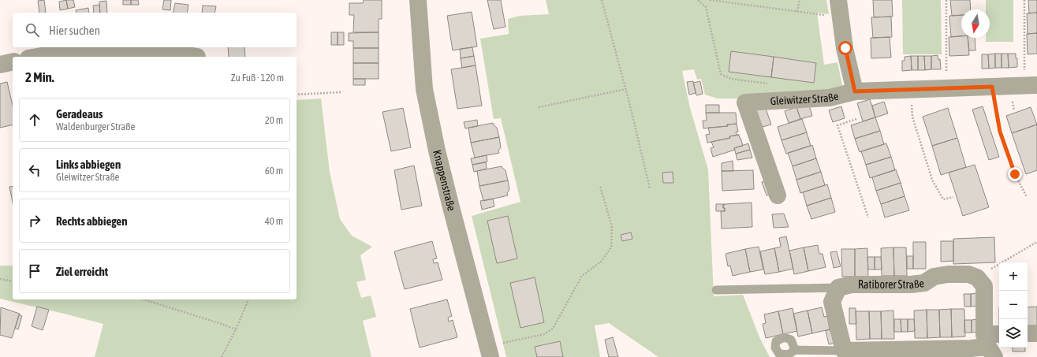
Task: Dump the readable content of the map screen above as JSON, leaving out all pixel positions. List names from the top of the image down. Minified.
{"streets":{"street":["Gleiwitzer Straße","Knappenstraße","Ratiborer Straße"]},"north":"bottom","page":{"search":"Hier suchen","heading":["2 Min.","Zu Fuß · 120 m"],"list":[["Geradeaus","Waldenburger Straße","20 m"],["Links abbiegen","Gleiwitzer Straße","60 m"],["Rechts abbiegen","40 m"],"Ziel erreicht"],"map_buttons":["+","−"]}}
